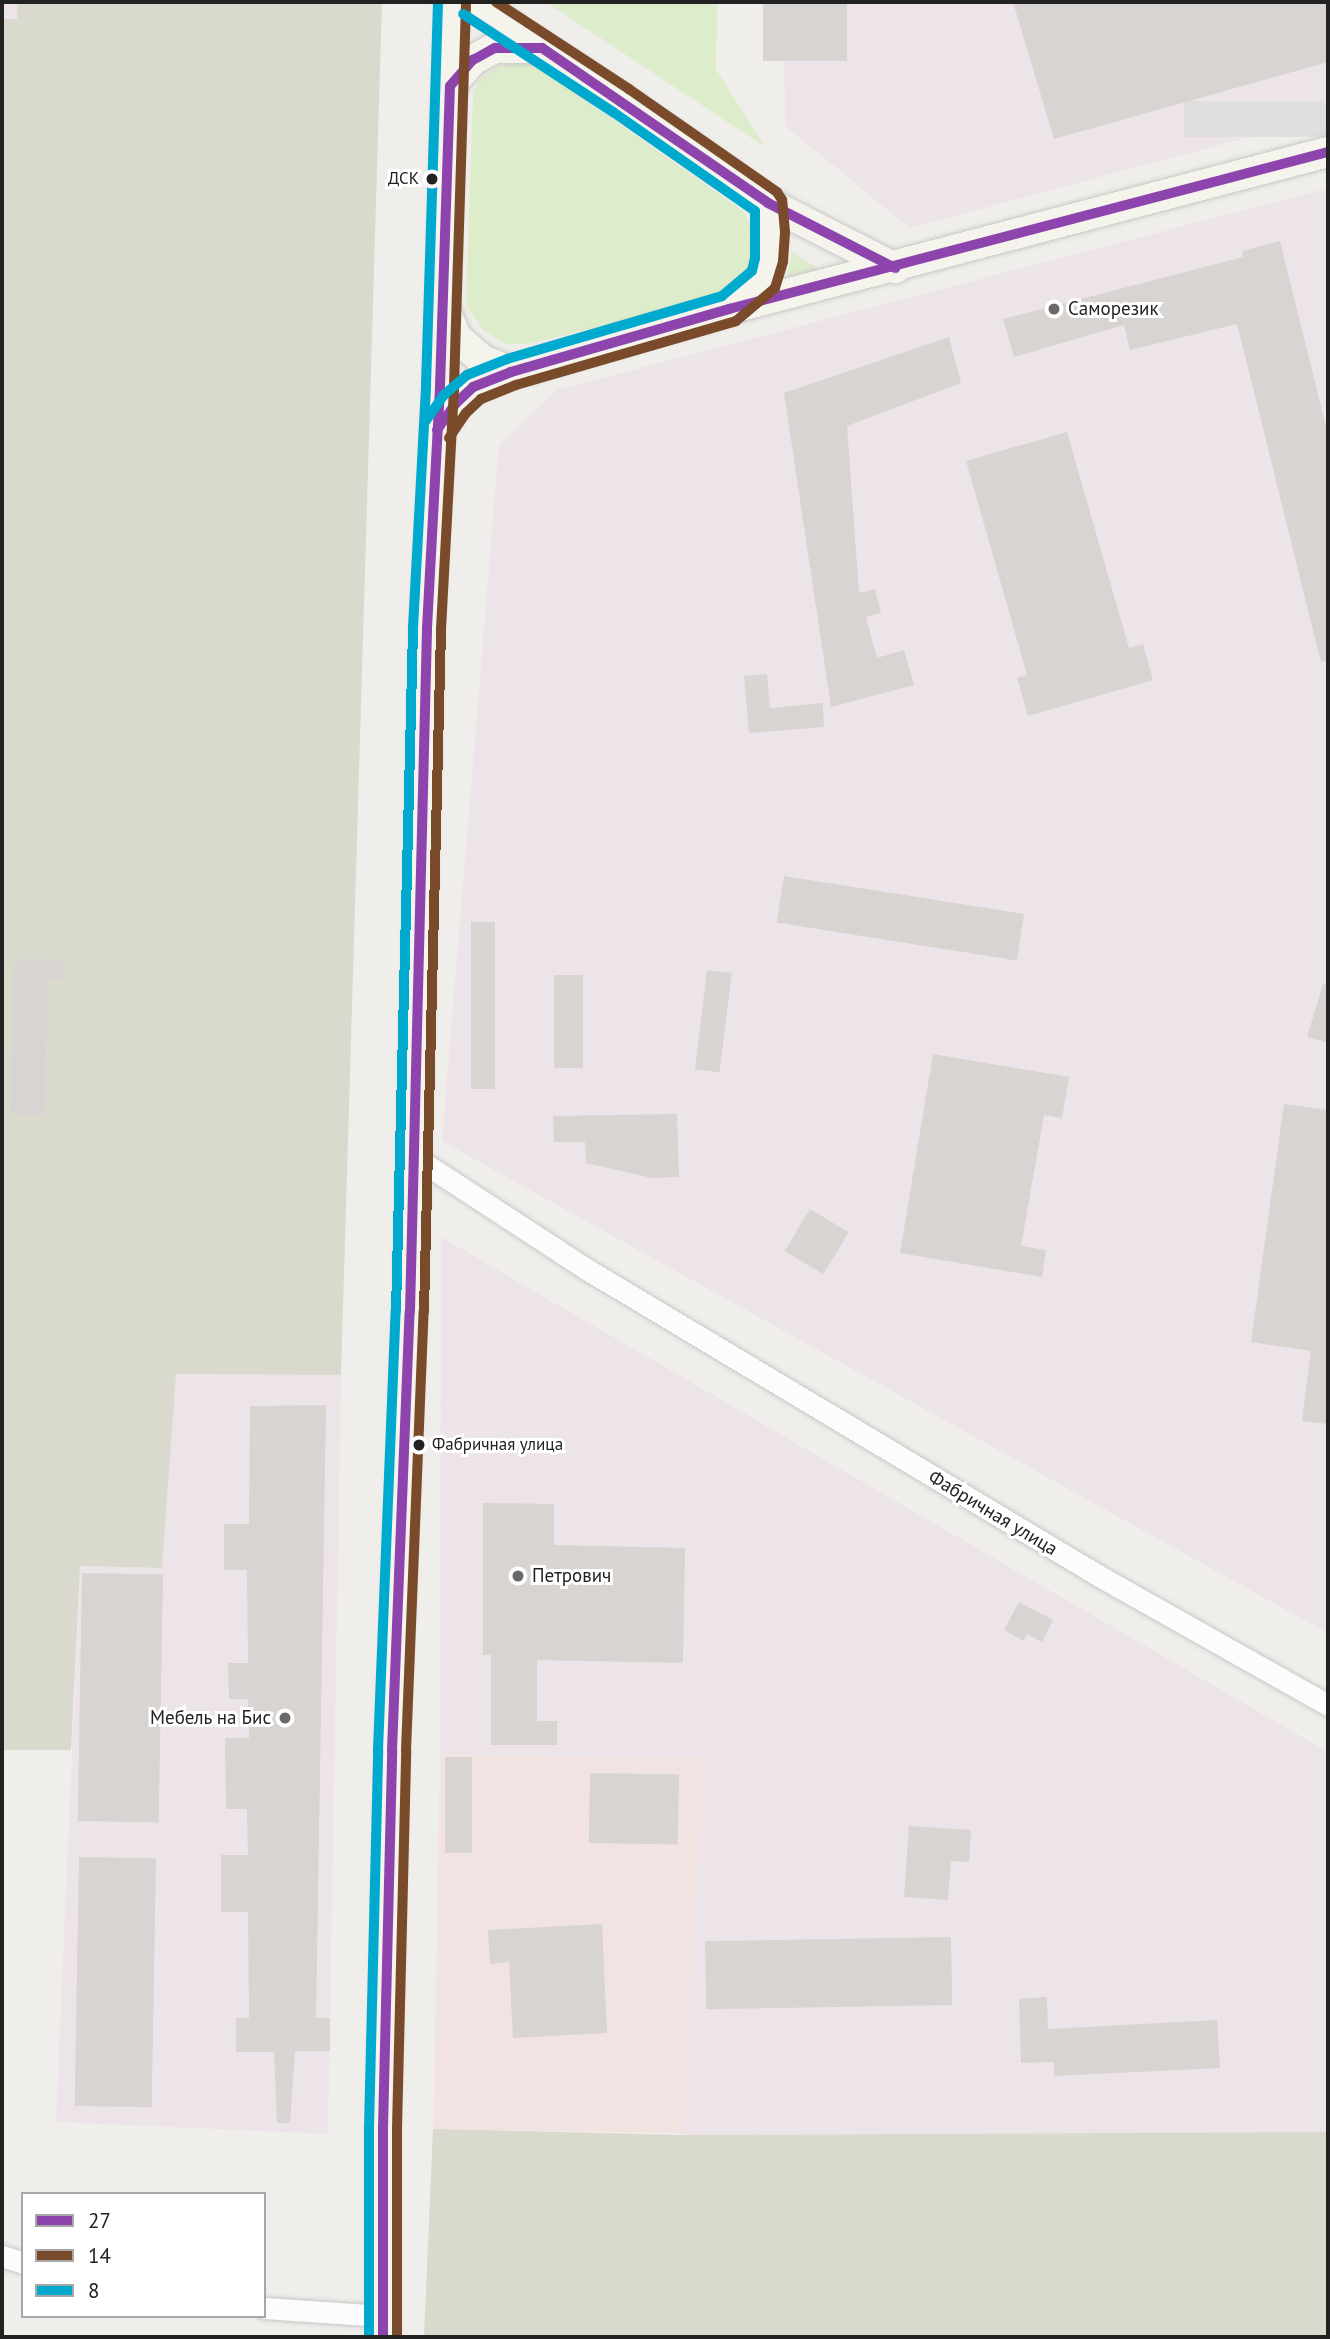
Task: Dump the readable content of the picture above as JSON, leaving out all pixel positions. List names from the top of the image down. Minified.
{"streets":{"street":["Фабричная улица"]},"places":["ДСК","Саморезик","Фабричная улица","Петрович","Мебель на Бис"],"lines":["transit line 14","transit line 8","transit line 27"],"legend":["27","14","8"]}
